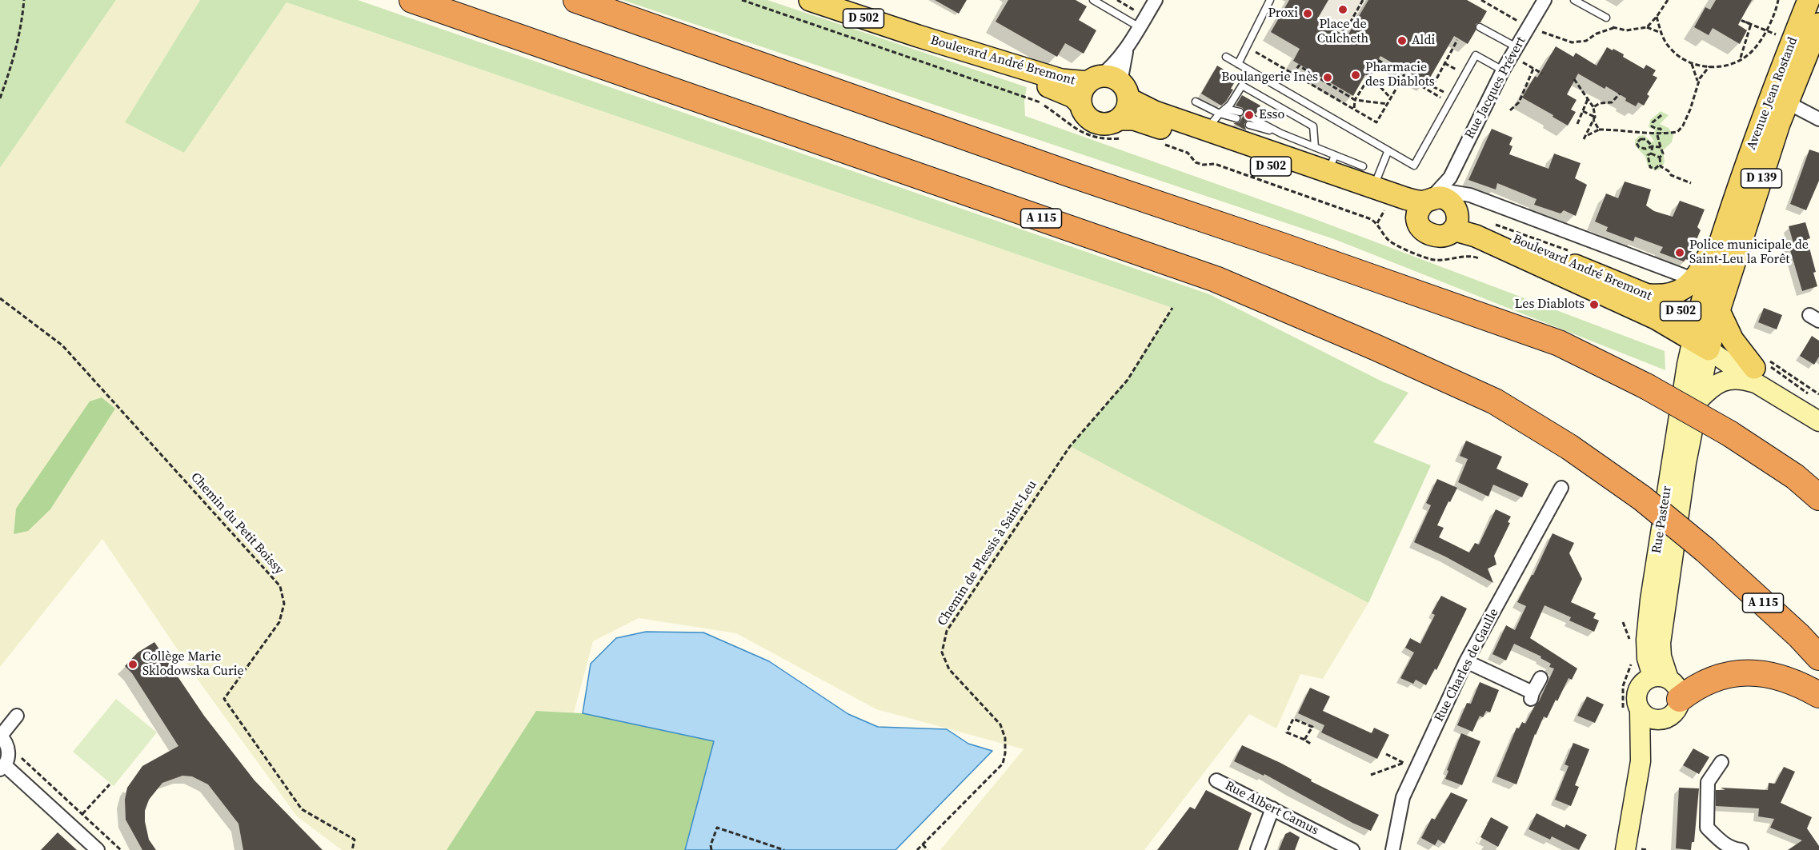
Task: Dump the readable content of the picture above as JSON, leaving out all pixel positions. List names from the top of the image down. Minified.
{"streets":{"highway":["A 115"],"main road":["D 502","Boulevard André Bremont","Avenue Jean Rostand","D 139"],"street":["Rue Jacques Prévert","Rue Pasteur","Rue Charles de Gaulle","Rue Albert Camus"],"path":["Chemin du Petit Boissy","Chemin de Plessis à Saint-Leu"]},"crossings":[["D 502","Boulevard André Bremont"],["D 502","Rue Jacques Prévert"],["Boulevard André Bremont","Rue Jacques Prévert"],["Boulevard André Bremont","Avenue Jean Rostand"],["Avenue Jean Rostand","Rue Pasteur"]],"places":["Place de Culcheth","Proxi","Aldi","Pharmacie des Diablots","Boulangerie Inès","Esso","Police municipale de Saint-Leu la Forêt","Les Diablots","Collège Marie Sklodowska Curie"]}
